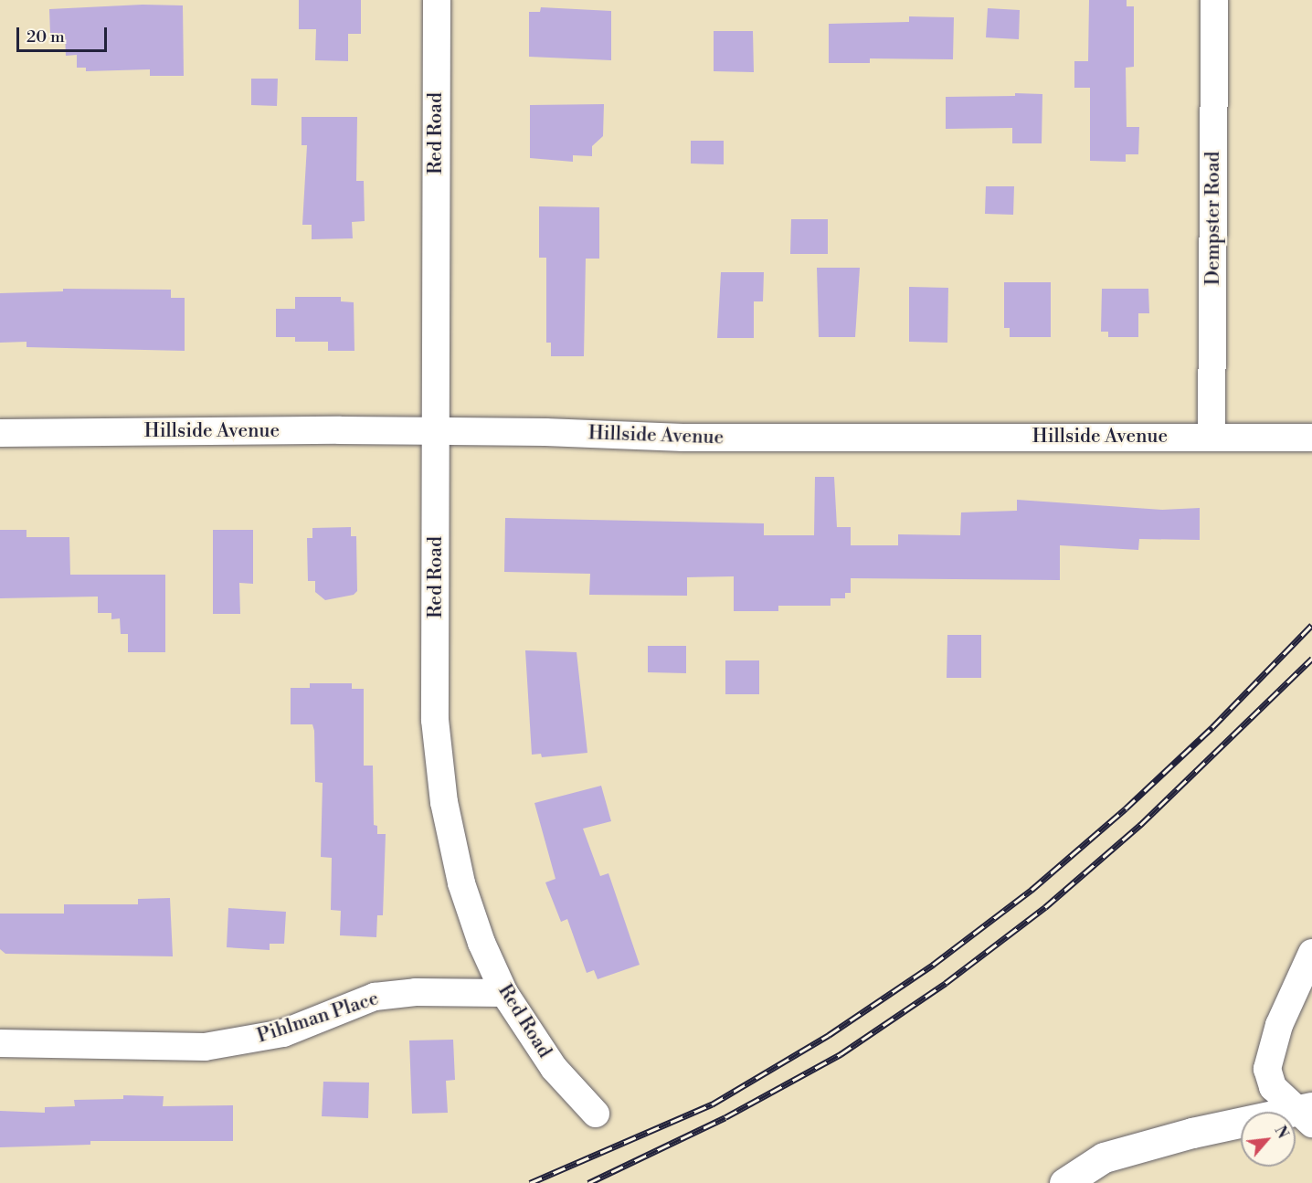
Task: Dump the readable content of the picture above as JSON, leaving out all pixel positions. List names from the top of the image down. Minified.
{"streets":{"street":["Red Road","Dempster Road","Hillside Avenue","Pihlman Place"]},"crossings":[["Red Road","Hillside Avenue"],["Red Road","Pihlman Place"],["Dempster Road","Hillside Avenue"]],"scale_bar":"20 m","north":"top right"}
